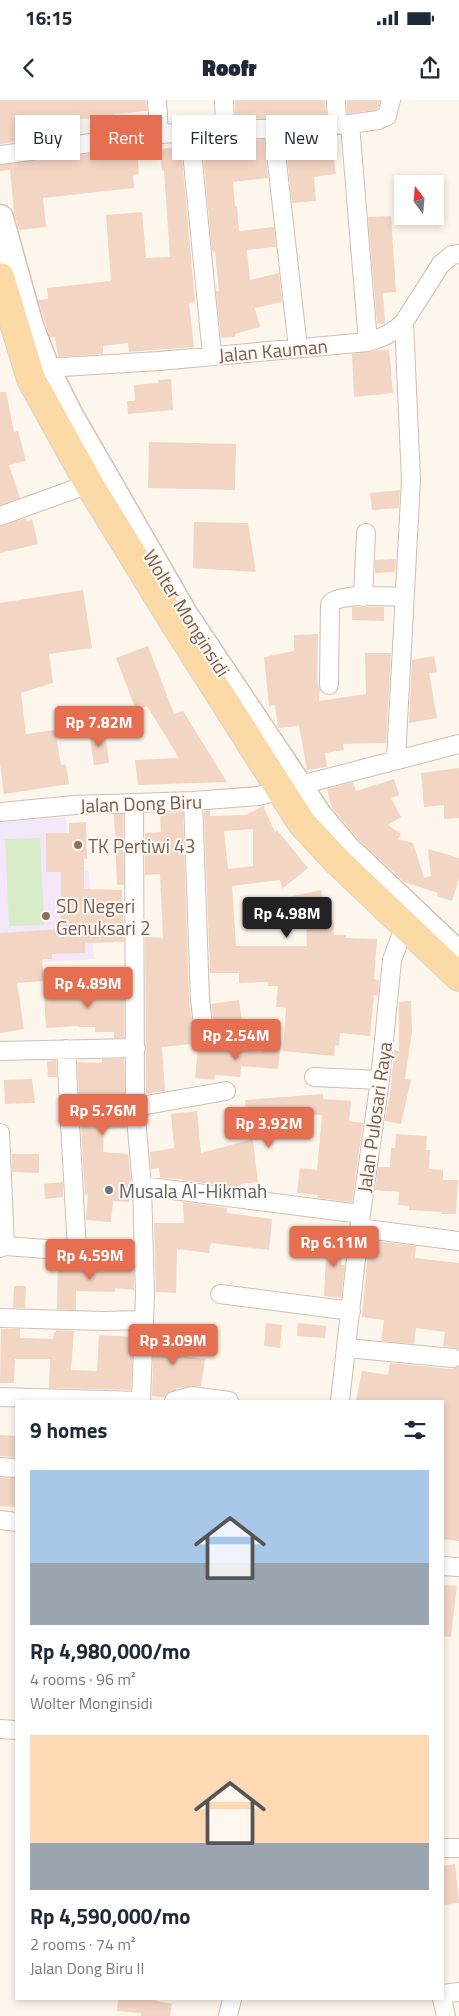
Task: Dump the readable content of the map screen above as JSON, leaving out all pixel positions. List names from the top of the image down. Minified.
{"streets":{"main road":["Wolter Monginsidi"],"street":["Jalan Kauman","Jalan Dong Biru","Jalan Pulosari Raya"]},"crossings":[["Jalan Kauman","Wolter Monginsidi"],["Wolter Monginsidi","Jalan Dong Biru"],["Wolter Monginsidi","Jalan Pulosari Raya"]],"places":["TK Pertiwi 43","SD Negeri Genuksari 2","Musala Al-Hikmah"],"north":"top","page":{"status":"16:15","header":"Roofr","chip":["Buy","Rent","Filters","New"],"price":["Rp 7.82M","Rp 4.98M","Rp 4.89M","Rp 2.54M","Rp 5.76M","Rp 3.92M","Rp 6.11M","Rp 4.59M","Rp 3.09M"],"heading":"9 homes","list":[{"name":"Rp 4,980,000/mo","note":"4 rooms · 96 m² · Wolter Monginsidi"},{"name":"Rp 4,590,000/mo","note":"2 rooms · 74 m² · Jalan Dong Biru II"}]}}
